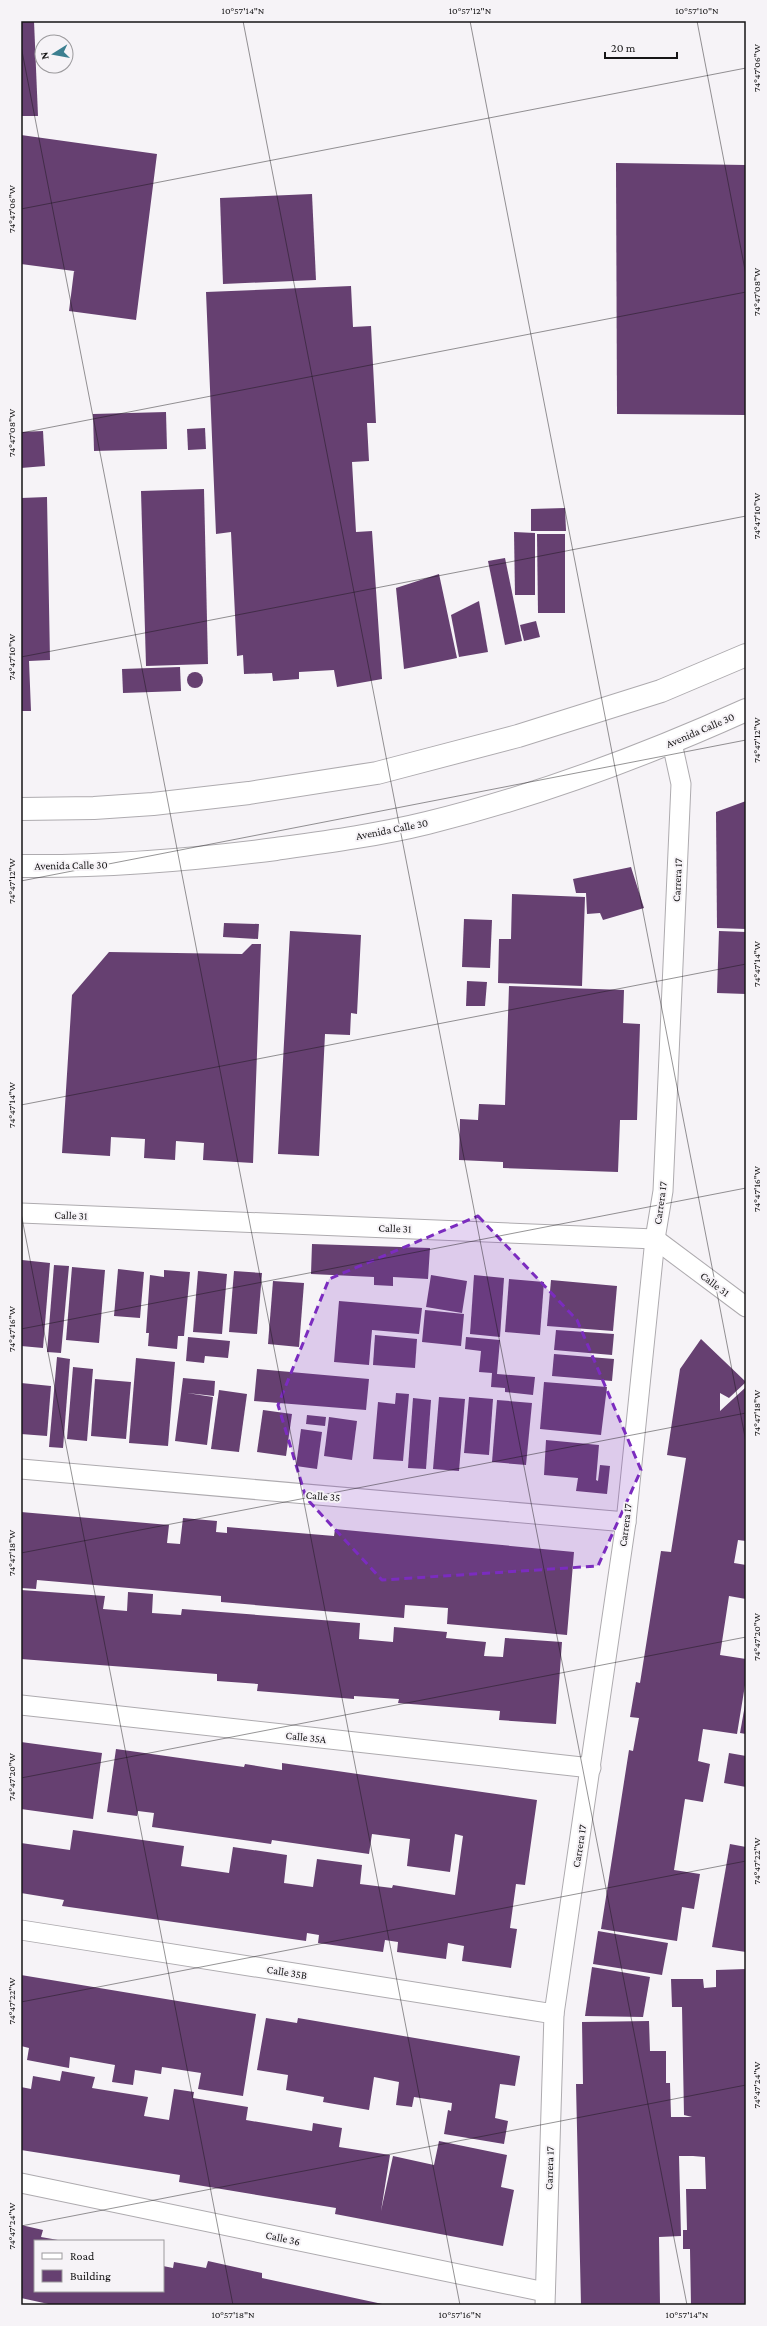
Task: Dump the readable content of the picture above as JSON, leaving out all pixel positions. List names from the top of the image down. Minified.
{"streets":{"highway":["Avenida Calle 30"],"street":["Carrera 17","Calle 31","Calle 35","Calle 35A","Calle 35B","Calle 36"]},"crossings":[["Avenida Calle 30","Carrera 17"],["Carrera 17","Calle 31"],["Carrera 17","Calle 35"],["Carrera 17","Calle 35A"],["Carrera 17","Calle 35B"],["Carrera 17","Calle 36"]],"legend":["Road","Building"],"scale_bar":"20 m","north":"left","coordinates":["10°57'14\"N","10°57'12\"N","10°57'10\"N","74°47'06\"W","74°47'08\"W","74°47'10\"W","74°47'12\"W","74°47'14\"W","74°47'16\"W","74°47'18\"W","74°47'20\"W","74°47'22\"W","74°47'24\"W","10°57'18\"N","10°57'16\"N"]}
